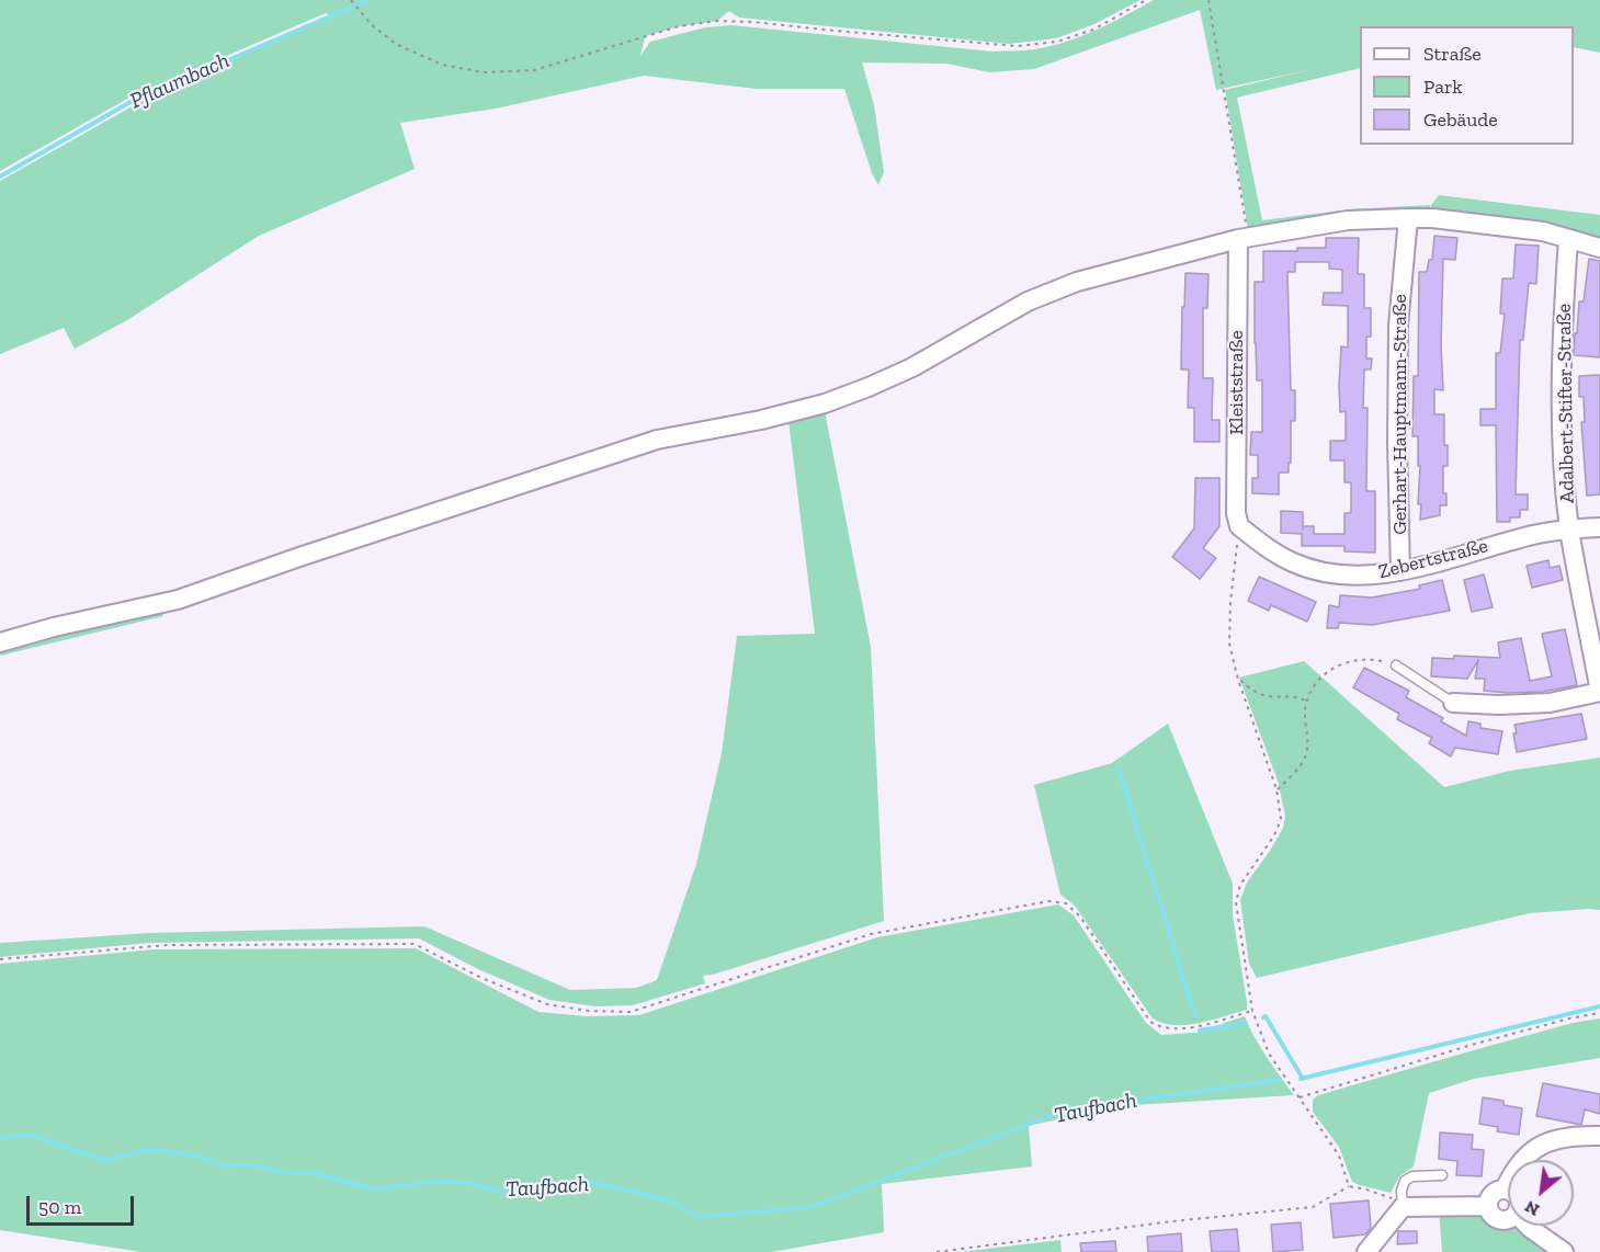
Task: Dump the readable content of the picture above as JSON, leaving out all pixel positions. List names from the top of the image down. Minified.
{"streets":{"street":["Kleiststraße","Adalbert-Stifter-Straße","Gerhart-Hauptmann-Straße","Zebertstraße"]},"crossings":[["Kleiststraße","Zebertstraße"],["Adalbert-Stifter-Straße","Zebertstraße"],["Gerhart-Hauptmann-Straße","Zebertstraße"]],"water":["Pflaumbach","Taufbach"],"legend":["Straße","Park","Gebäude"],"scale_bar":"50 m","north":"bottom left"}
